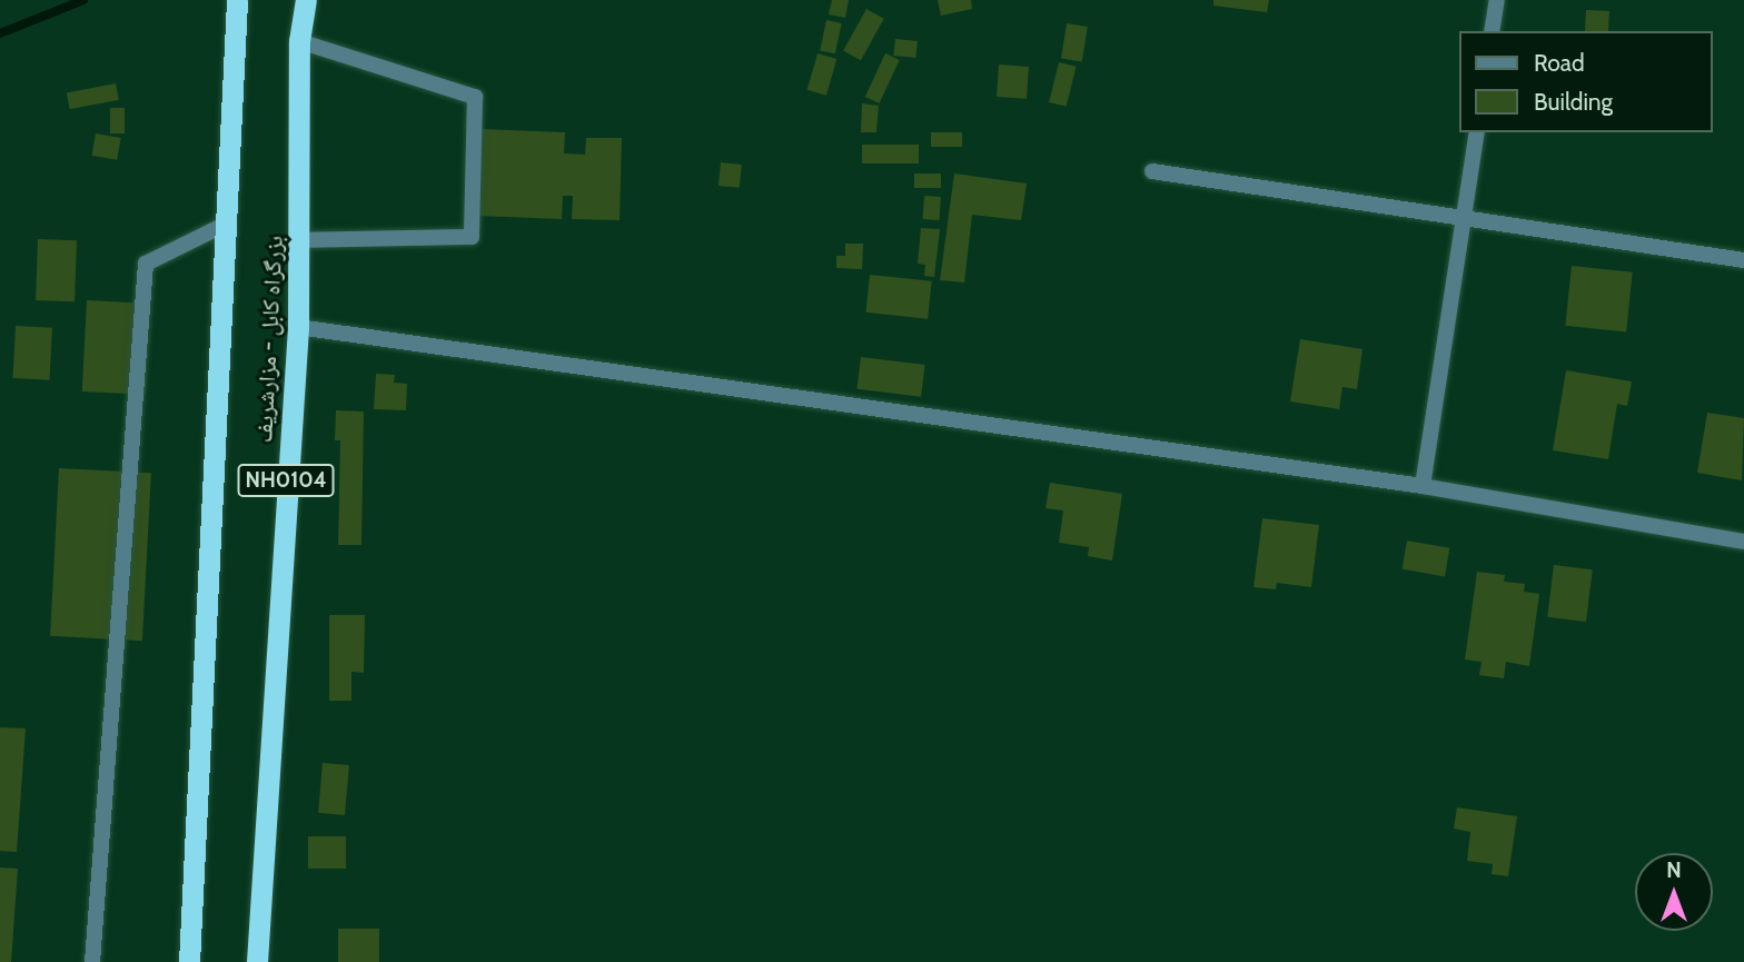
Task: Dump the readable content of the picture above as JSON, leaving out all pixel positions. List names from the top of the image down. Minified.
{"streets":{"highway":["بزرگراه کابل - مزارشریف","NH0104"]},"legend":["Road","Building"],"north":"top"}
